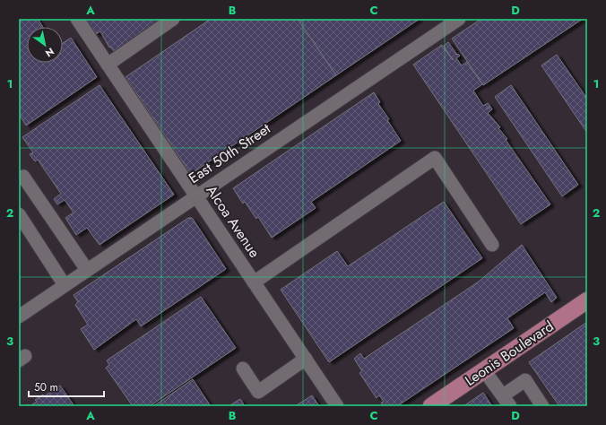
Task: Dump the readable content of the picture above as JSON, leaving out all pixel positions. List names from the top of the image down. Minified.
{"streets":{"main road":["Leonis Boulevard"],"street":["East 50th Street","Alcoa Avenue"]},"crossings":[["East 50th Street","Alcoa Avenue"]],"scale_bar":"50 m","north":"bottom right","grid":{"columns":["A","B","C","D"],"rows":["1","2","3"]}}
